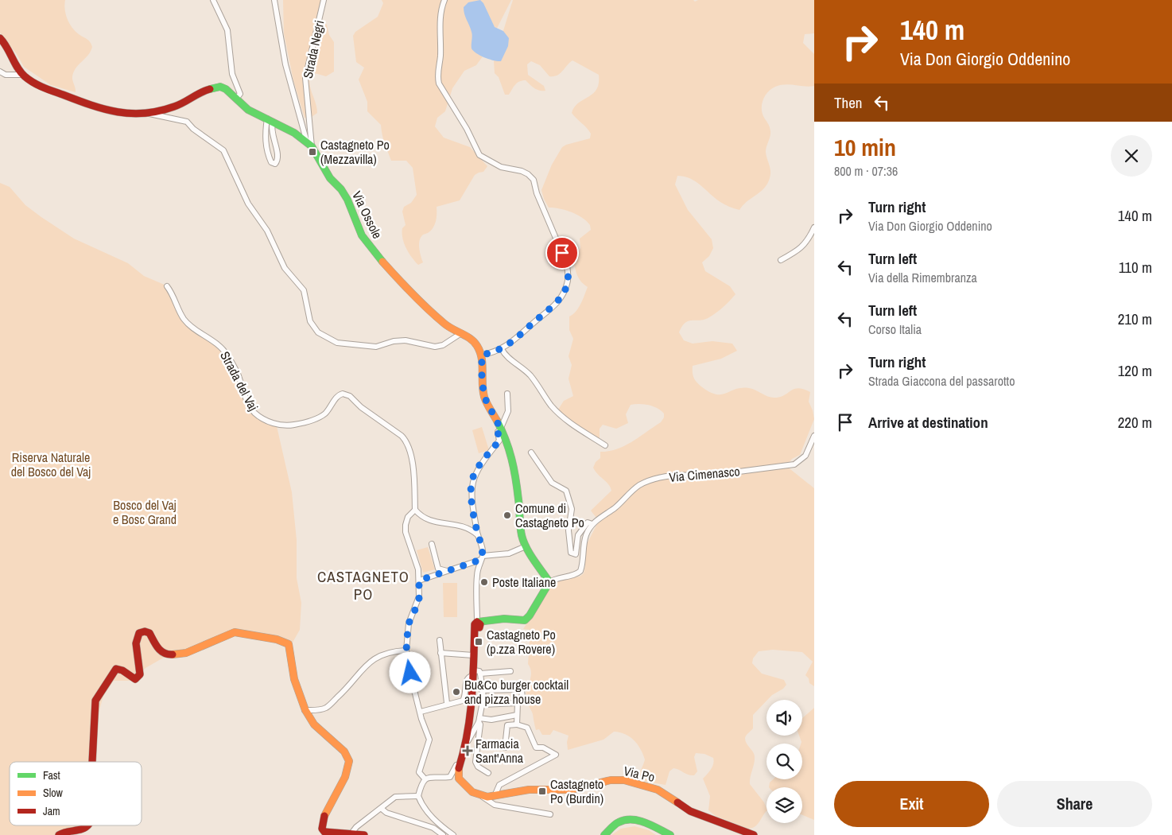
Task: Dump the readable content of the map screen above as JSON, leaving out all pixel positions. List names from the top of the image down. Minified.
{"streets":{"street":["Strada Negri","Via Ossole","Strada del Vaj","Via Cimenasco","Via Po"]},"crossings":[["Strada Negri","Via Ossole"]],"districts":["CASTAGNETO PO"],"parks":["Riserva Naturale del Bosco del Vaj","Bosco del Vaj e Bosc Grand"],"places":{"transit":["Castagneto Po (Mezzavilla)","Castagneto Po (p.zza Rovere)","Castagneto Po (Burdin)"],"other":["Comune di Castagneto Po","Poste Italiane","Bu&Co burger cocktail and pizza house"],"health":["Farmacia Sant'Anna"]},"legend":["Fast","Slow","Jam"],"page":{"turn":["140 m","Via Don Giorgio Oddenino"],"then":"Then","heading":["10 min","800 m · 07:36"],"list":[{"name":"Turn right","note":"Via Don Giorgio Oddenino","value":"140 m"},{"name":"Turn left","note":"Via della Rimembranza","value":"110 m"},{"name":"Turn left","note":"Corso Italia","value":"210 m"},{"name":"Turn right","note":"Strada Giaccona del passarotto","value":"120 m"},{"name":"Arrive at destination","value":"220 m"}],"buttons":["Exit","Share"]}}
